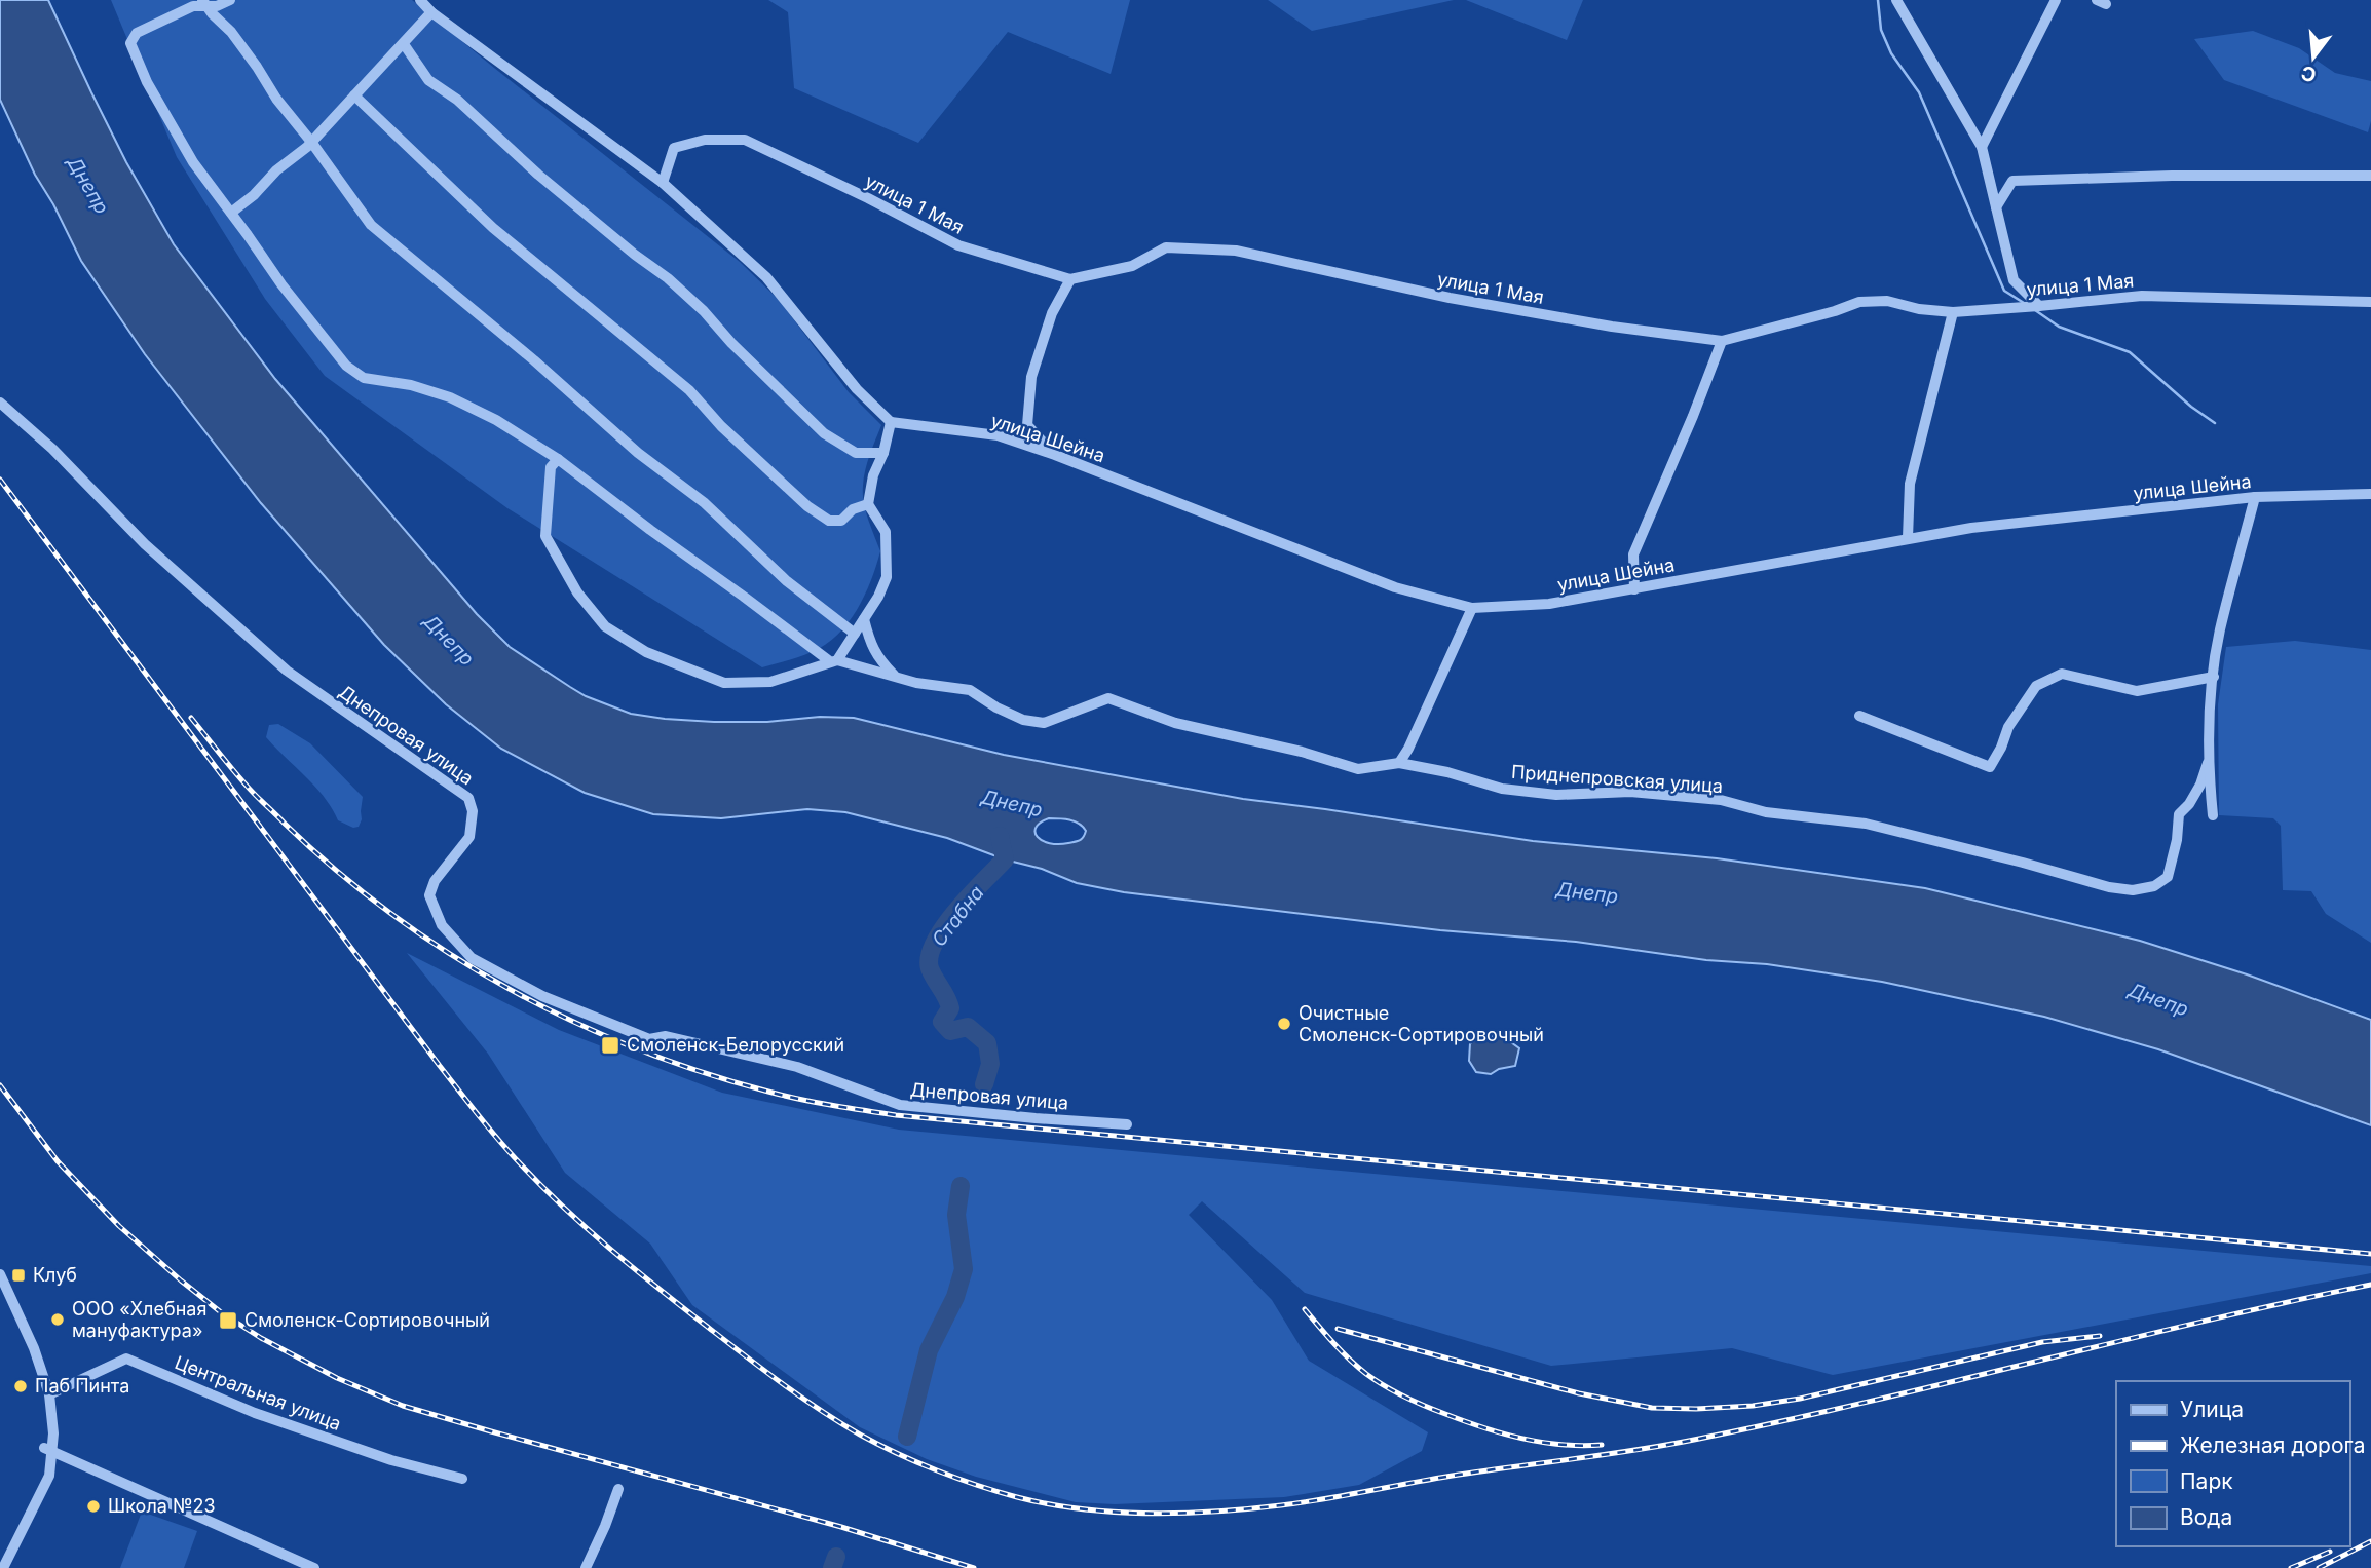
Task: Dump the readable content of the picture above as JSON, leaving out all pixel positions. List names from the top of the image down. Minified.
{"streets":{"street":["улица 1 Мая","улица Шейна","Днепровая улица","Приднепровская улица","Центральная улица"]},"water":["Днепр","Стабна"],"places":{"other":["Очистные Смоленск-Сортировочный","ООО «Хлебная мануфактура»","Паб Пинта","Школа №23"],"transit":["Смоленск-Белорусский","Клуб","Смоленск-Сортировочный"]},"legend":["Улица","Железная дорога","Парк","Вода"],"north":"bottom"}
